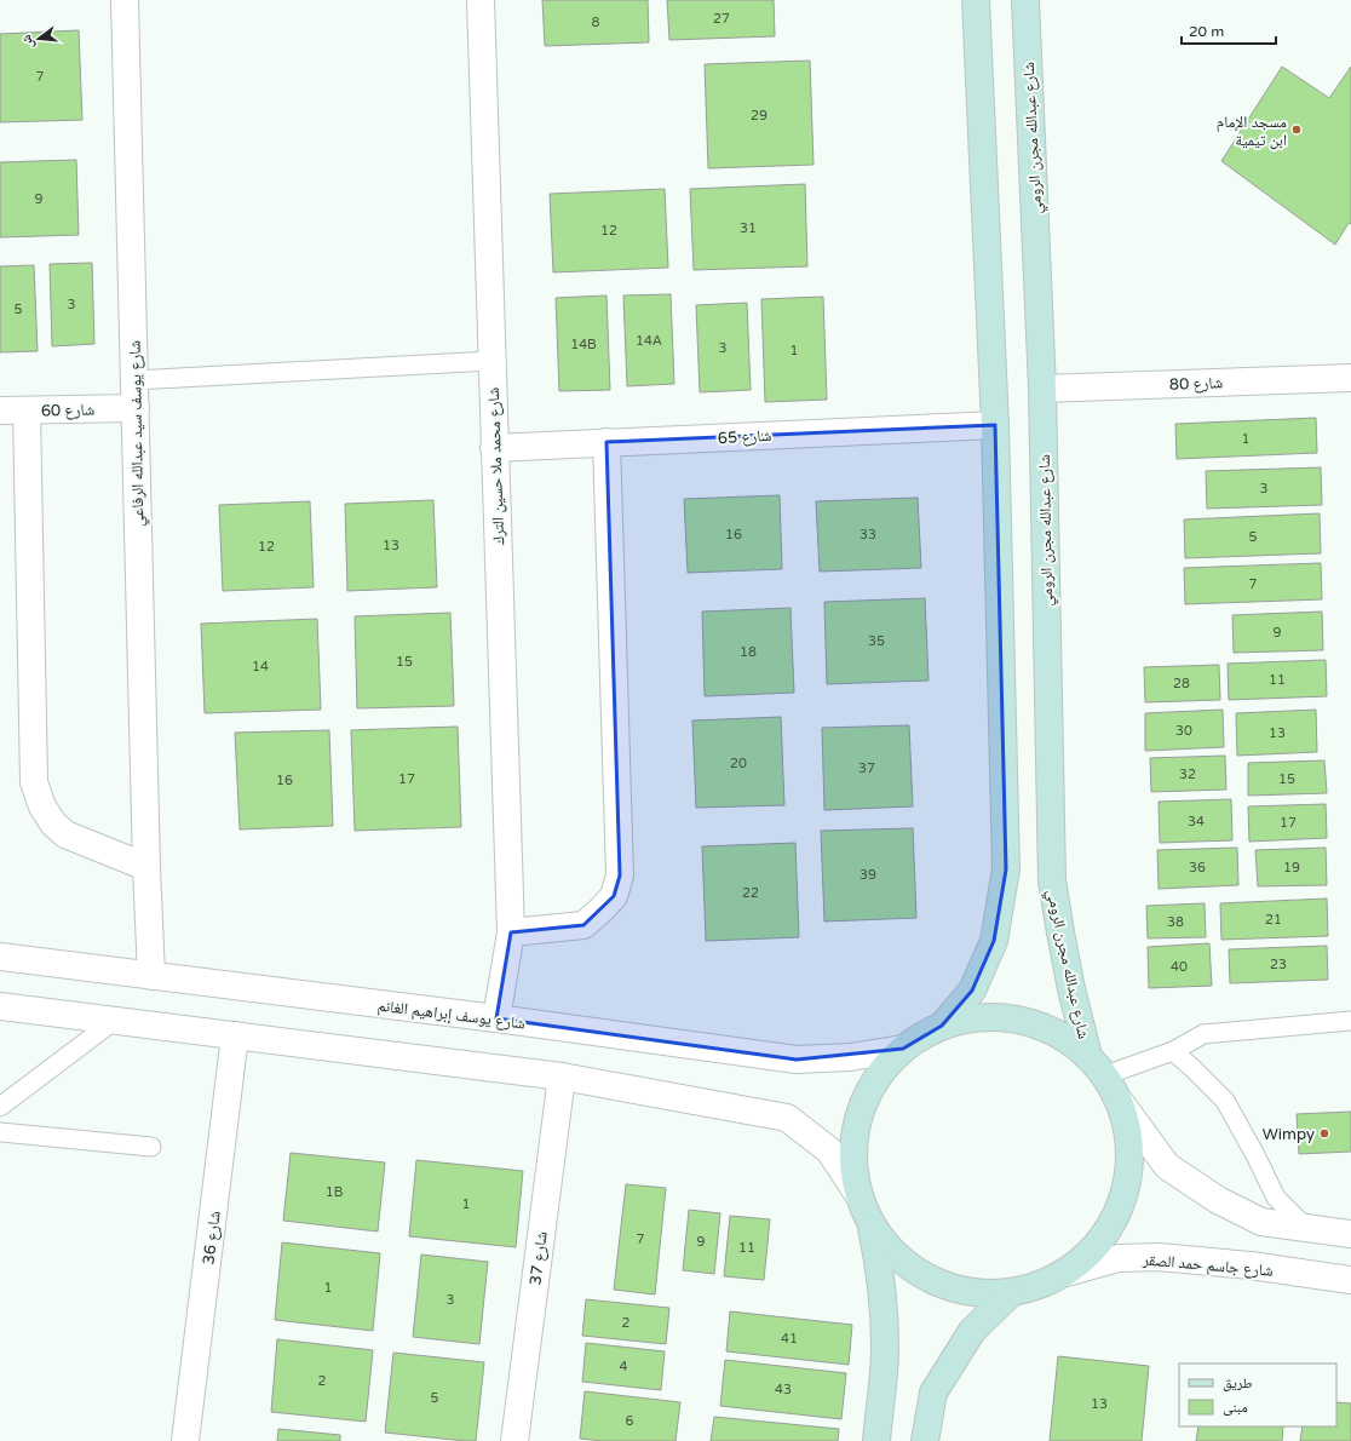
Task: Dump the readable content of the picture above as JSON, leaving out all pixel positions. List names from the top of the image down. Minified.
{"streets":{"main road":["شارع عبدالله مجرن الرومي"],"street":["شارع 80","شارع 60","شارع يوسف سيد عبدالله الرفاعي","شارع 65","شارع محمد ملا حسين الترك","شارع يوسف إبراهيم الغانم","شارع 36","شارع 37","شارع جاسم حمد الصقر"]},"crossings":[["شارع عبدالله مجرن الرومي","شارع 80"],["شارع 60","شارع يوسف سيد عبدالله الرفاعي"],["شارع يوسف سيد عبدالله الرفاعي","شارع يوسف إبراهيم الغانم"],["شارع 65","شارع محمد ملا حسين الترك"],["شارع محمد ملا حسين الترك","شارع يوسف إبراهيم الغانم"]],"places":["مسجد الإمام ابن تيمية","Wimpy"],"house_numbers":["27","8","7","29","9","31","12","3","5","14A","14B","3","1","1","3","16","33","5","13","12","7","9","35","18","15","14","11","28","30","13","20","37","32","17","15","16","34","17","36","19","39","22","21","38","23","40","1B","1","7","9","11","1","3","2","41","4","2","43","5","13","6"],"legend":["طريق","مبنى"],"scale_bar":"20 m","north":"left"}
